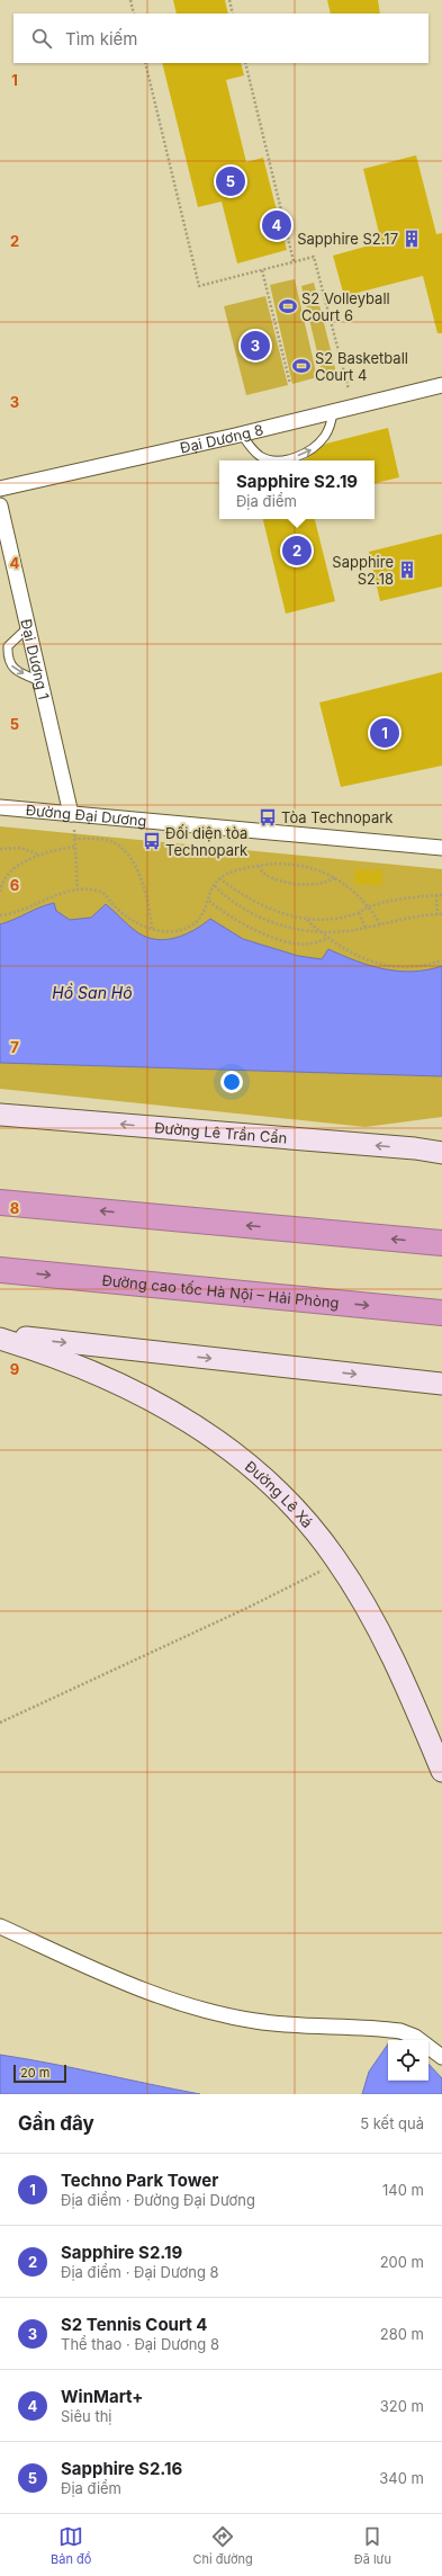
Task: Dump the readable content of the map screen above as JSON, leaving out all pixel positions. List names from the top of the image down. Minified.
{"streets":{"highway":["Đường cao tốc Hà Nội – Hải Phòng"],"main road":["Đường Lê Trần Cẩn","Đường Lê Xá"],"street":["Đại Dương 8","Đại Dương 1","Đường Đại Dương"]},"crossings":[["Đại Dương 1","Đường Đại Dương"]],"one_way":["Đường Lê Trần Cẩn"],"water":["Hồ San Hô"],"places":{"building":["Sapphire S2.17","Sapphire S2.18"],"sports":["S2 Volleyball Court 6","S2 Basketball Court 4"],"bus stop":["Tòa Technopark","Đối diện tòa Technopark"]},"scale_bar":"20 m","page":{"search":"Tìm kiếm","pins":["5","4","3","2","1"],"popup":["Sapphire S2.19","Địa điểm"],"scale":"20 m","heading":["Gần đây","5 kết quả"],"list":[{"mark":"1","name":"Techno Park Tower","note":"Địa điểm · Đường Đại Dương","value":"140 m"},{"mark":"2","name":"Sapphire S2.19","note":"Địa điểm · Đại Dương 8","value":"200 m"},{"mark":"3","name":"S2 Tennis Court 4","note":"Thể thao · Đại Dương 8","value":"280 m"},{"mark":"4","name":"WinMart+","note":"Siêu thị","value":"320 m"},{"mark":"5","name":"Sapphire S2.16","note":"Địa điểm","value":"340 m"}],"nav":["Bản đồ","Chỉ đường","Đã lưu"]},"grid":{"rows":["1","2","3","4","5","6","7","8","9"]}}
